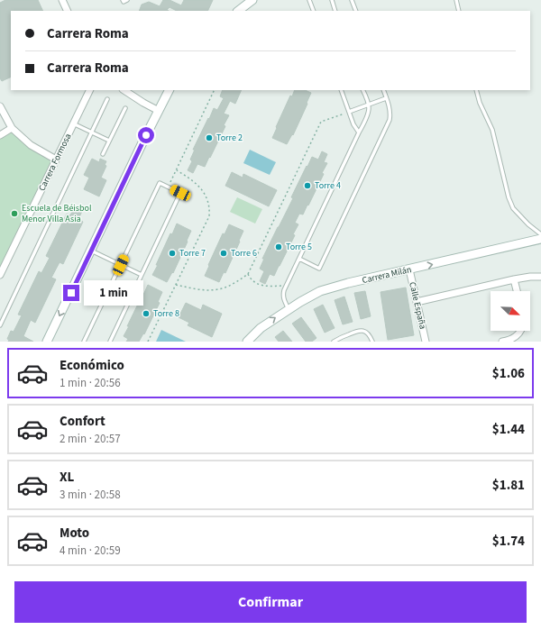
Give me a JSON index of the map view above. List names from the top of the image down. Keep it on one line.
{"streets":{"street":["Carrera Formosa","Carrera Milán","Calle España"]},"crossings":[["Carrera Milán","Calle España"]],"places":["Torre 2","Torre 4","Escuela de Béisbol Menor Villa Asia","Torre 5","Torre 7","Torre 6","Torre 8"],"north":"bottom right","page":{"banner":["Carrera Roma","Carrera Roma"],"bubble":"1 min","list":[{"name":"Económico","note":"1 min · 20:56","value":"$1.06"},{"name":"Confort","note":"2 min · 20:57","value":"$1.44"},{"name":"XL","note":"3 min · 20:58","value":"$1.81"},{"name":"Moto","note":"4 min · 20:59","value":"$1.74"}],"buttons":"Confirmar"}}
